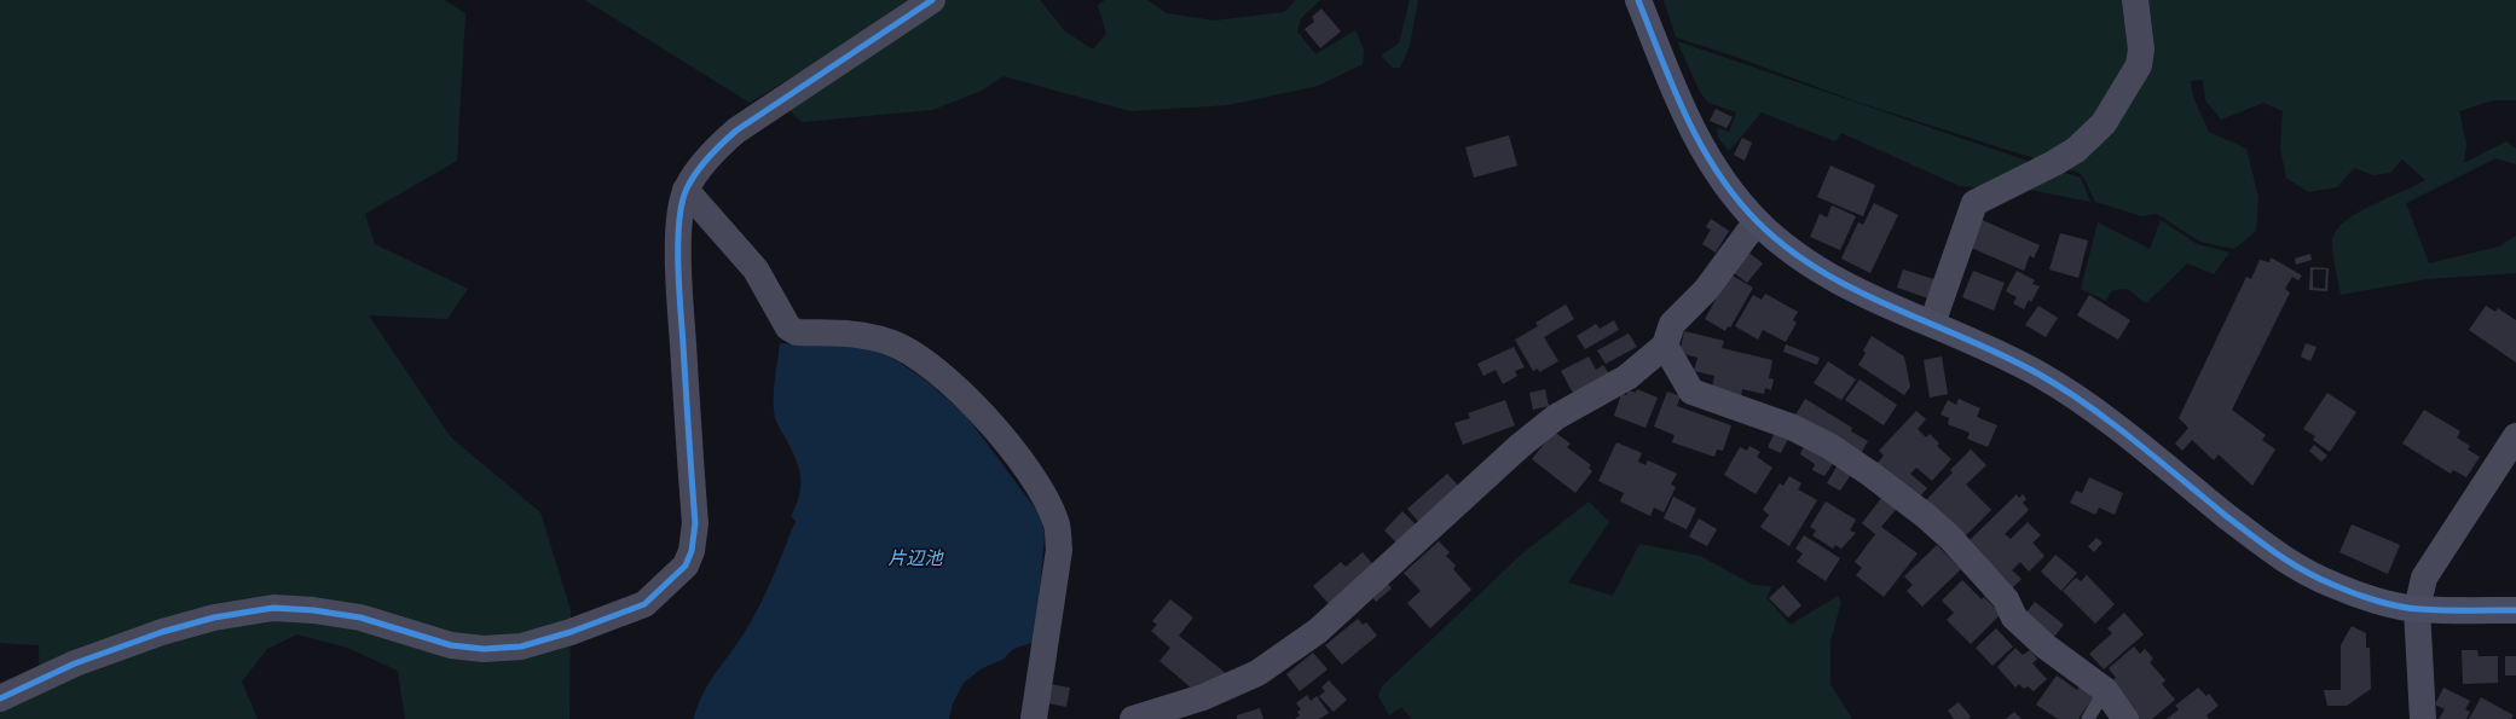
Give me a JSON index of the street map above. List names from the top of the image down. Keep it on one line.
{"water":["片辺池"]}
